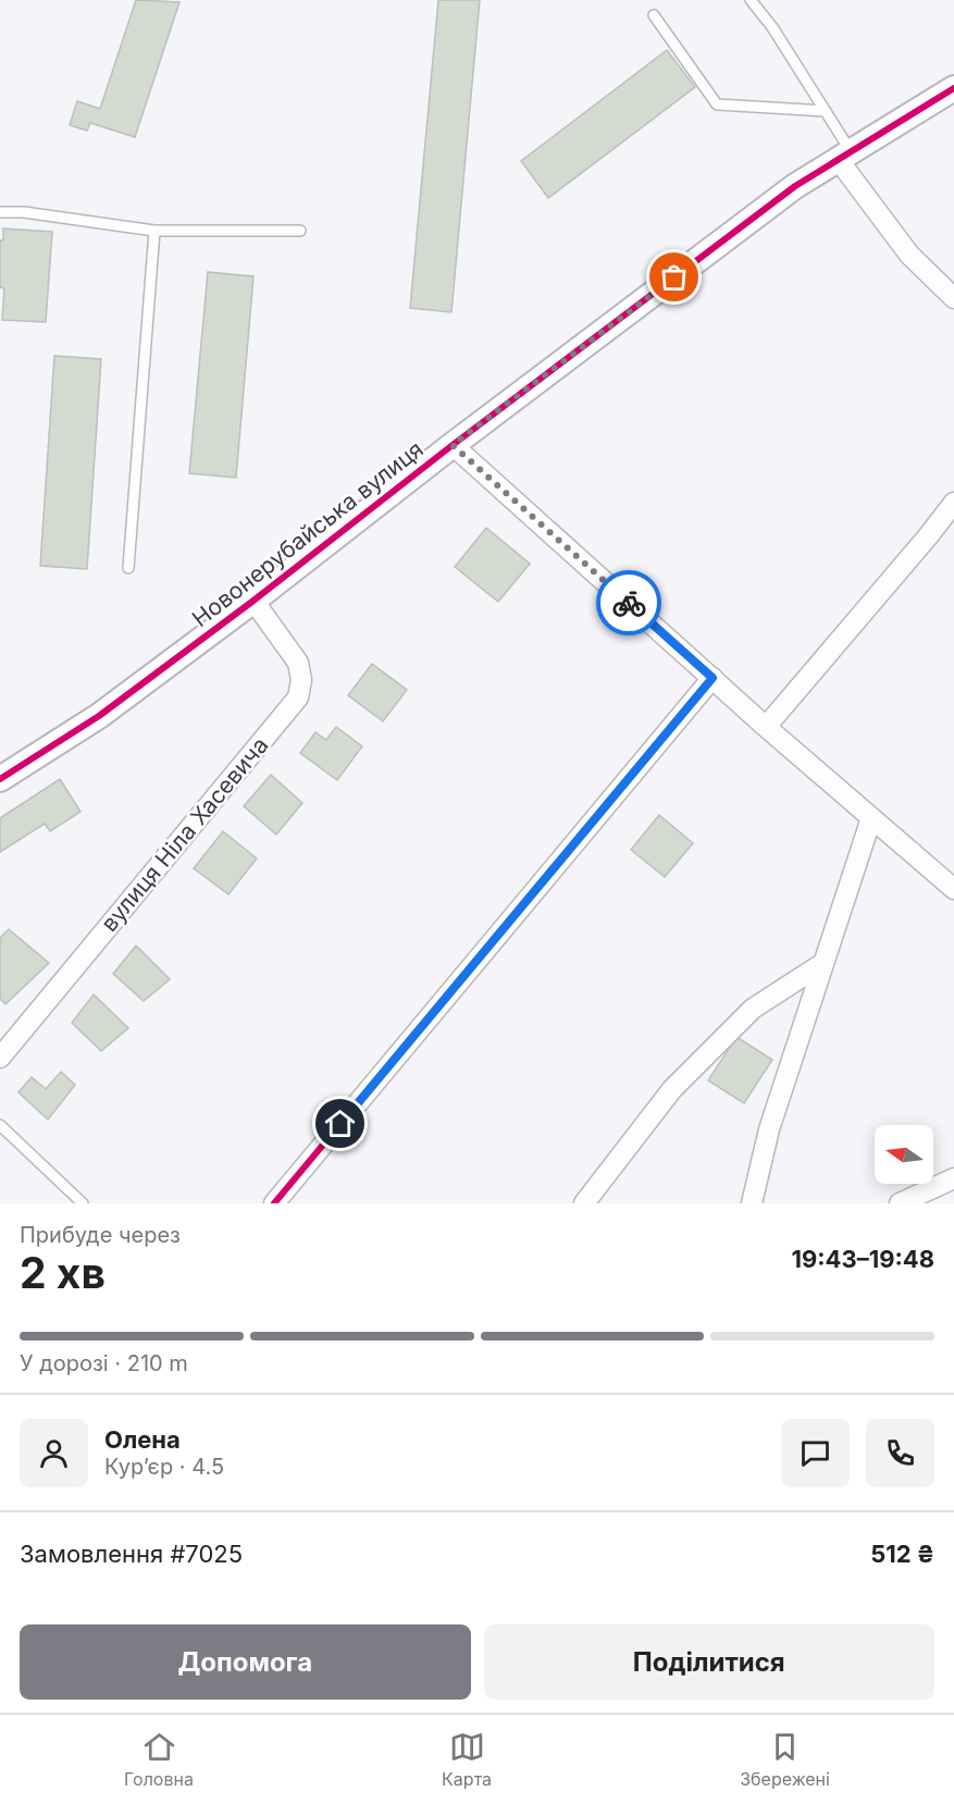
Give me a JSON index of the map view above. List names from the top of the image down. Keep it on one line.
{"streets":{"street":["Новонерубайська вулиця","вулиця Ніла Хасевича"]},"crossings":[["Новонерубайська вулиця","вулиця Ніла Хасевича"]],"north":"left","page":{"heading":["2 хв","Прибуде через","19:43–19:48"],"panel":["Олена","Кур’єр · 4.5","Замовлення #7025","512 ₴"],"bar":"У дорозі · 210 m","buttons":["Допомога","Поділитися"],"tabs":["Головна","Карта","Збережені"]}}
